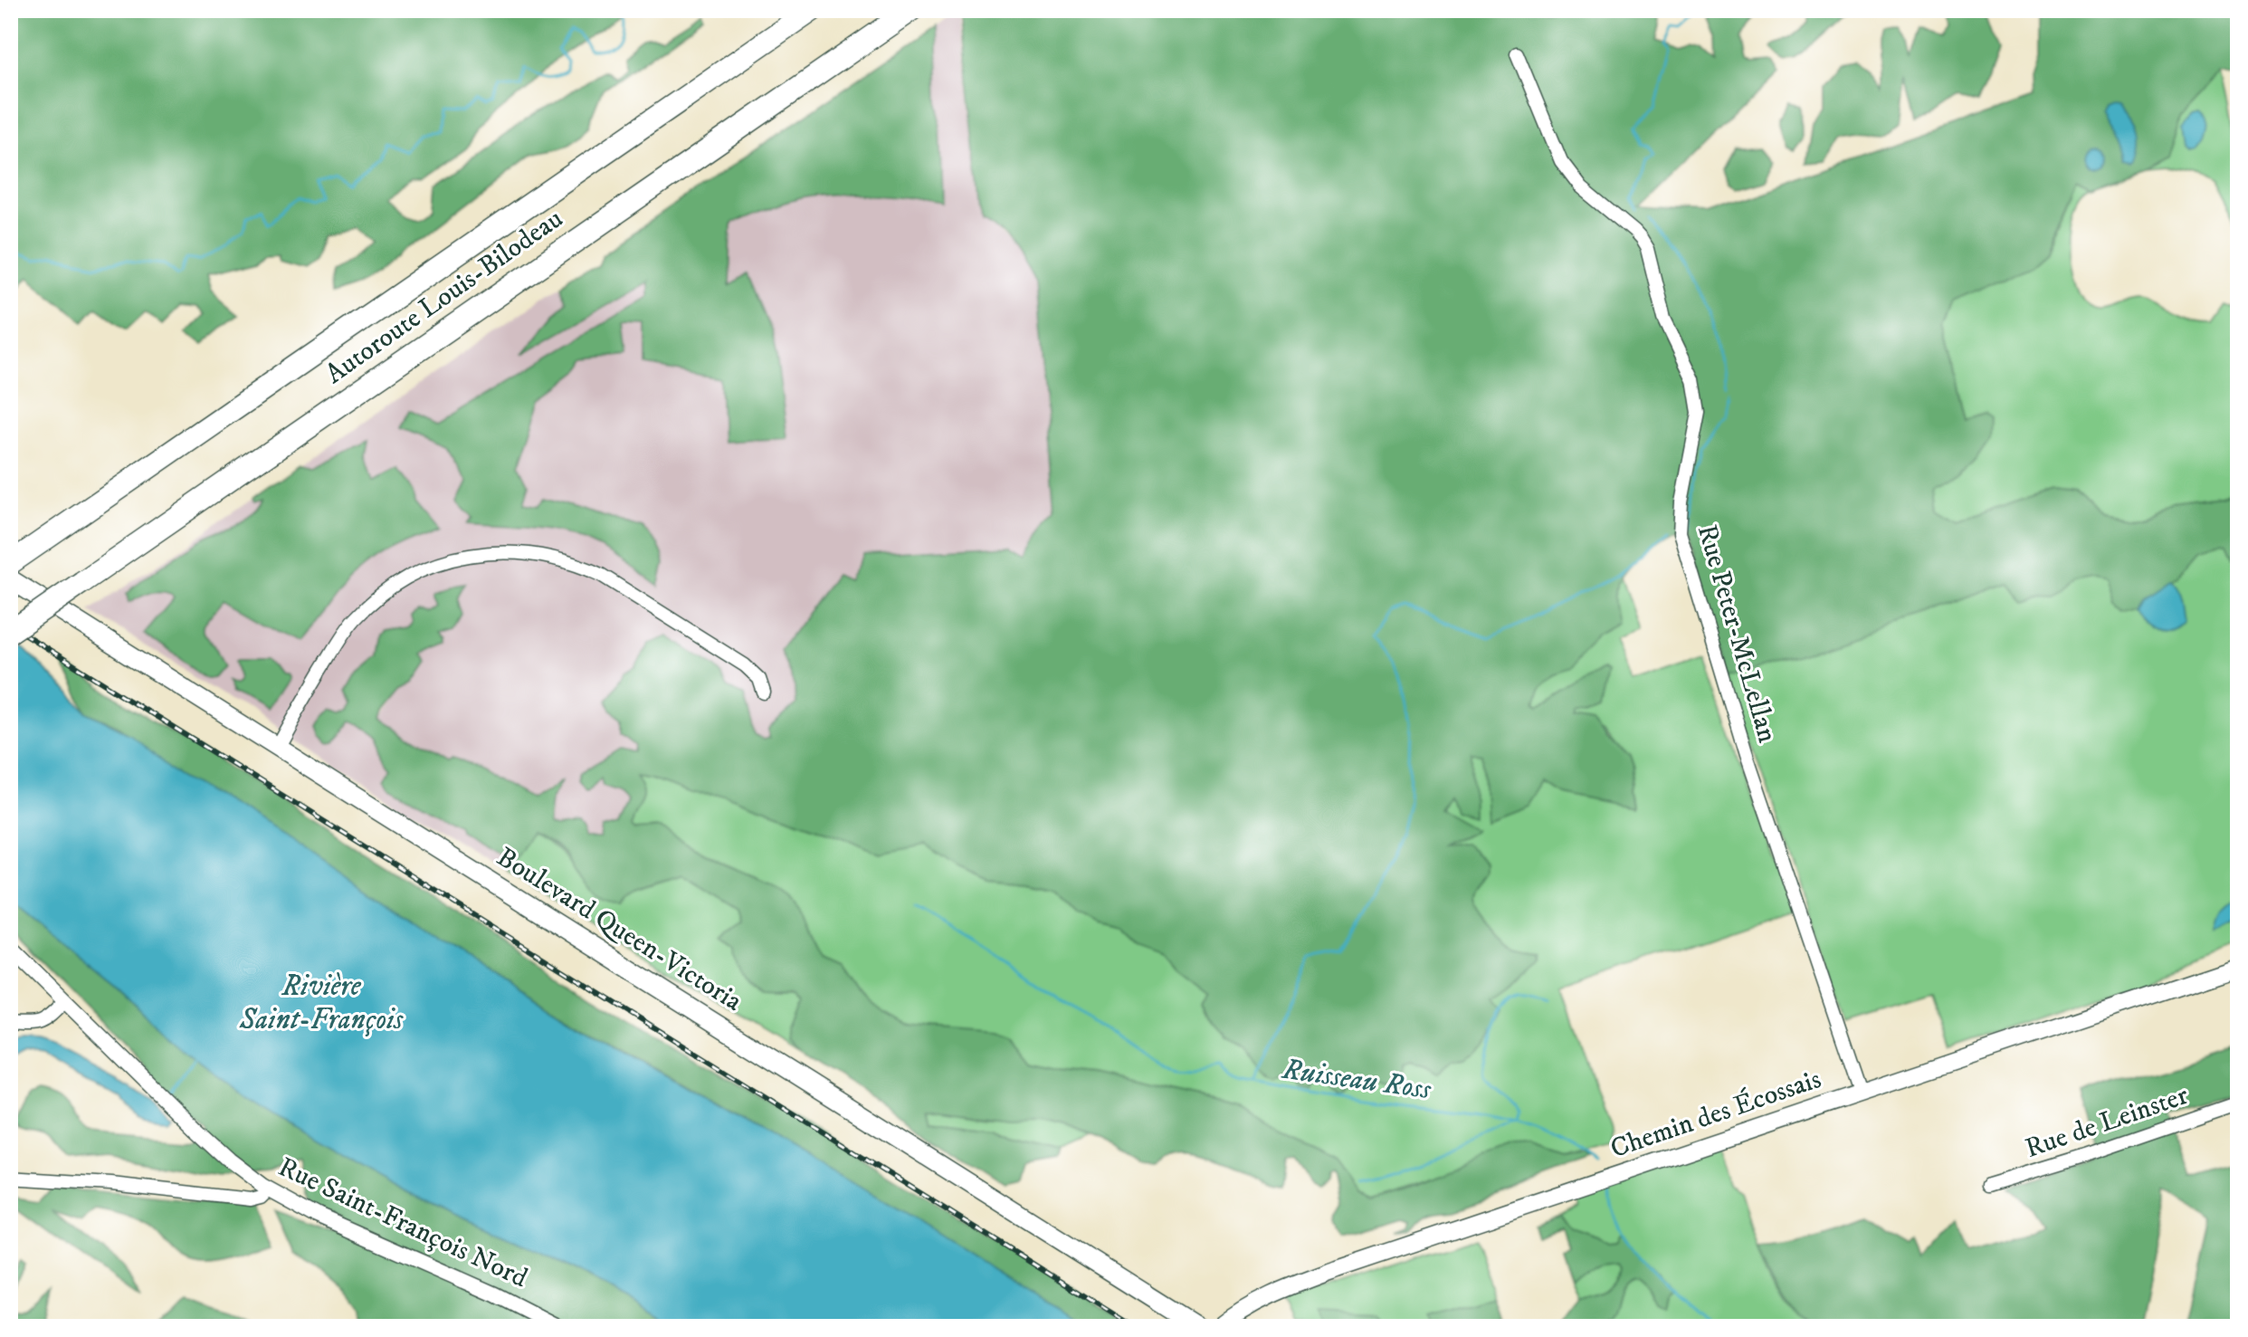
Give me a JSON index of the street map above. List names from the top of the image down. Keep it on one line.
{"streets":{"highway":["Autoroute Louis-Bilodeau"],"main road":["Boulevard Queen-Victoria","Chemin des Écossais"],"street":["Rue Peter-McLellan","Rue de Leinster","Rue Saint-François Nord"]},"crossings":[["Rue Peter-McLellan","Chemin des Écossais"]],"water":["Rivière Saint-François","Ruisseau Ross"]}
